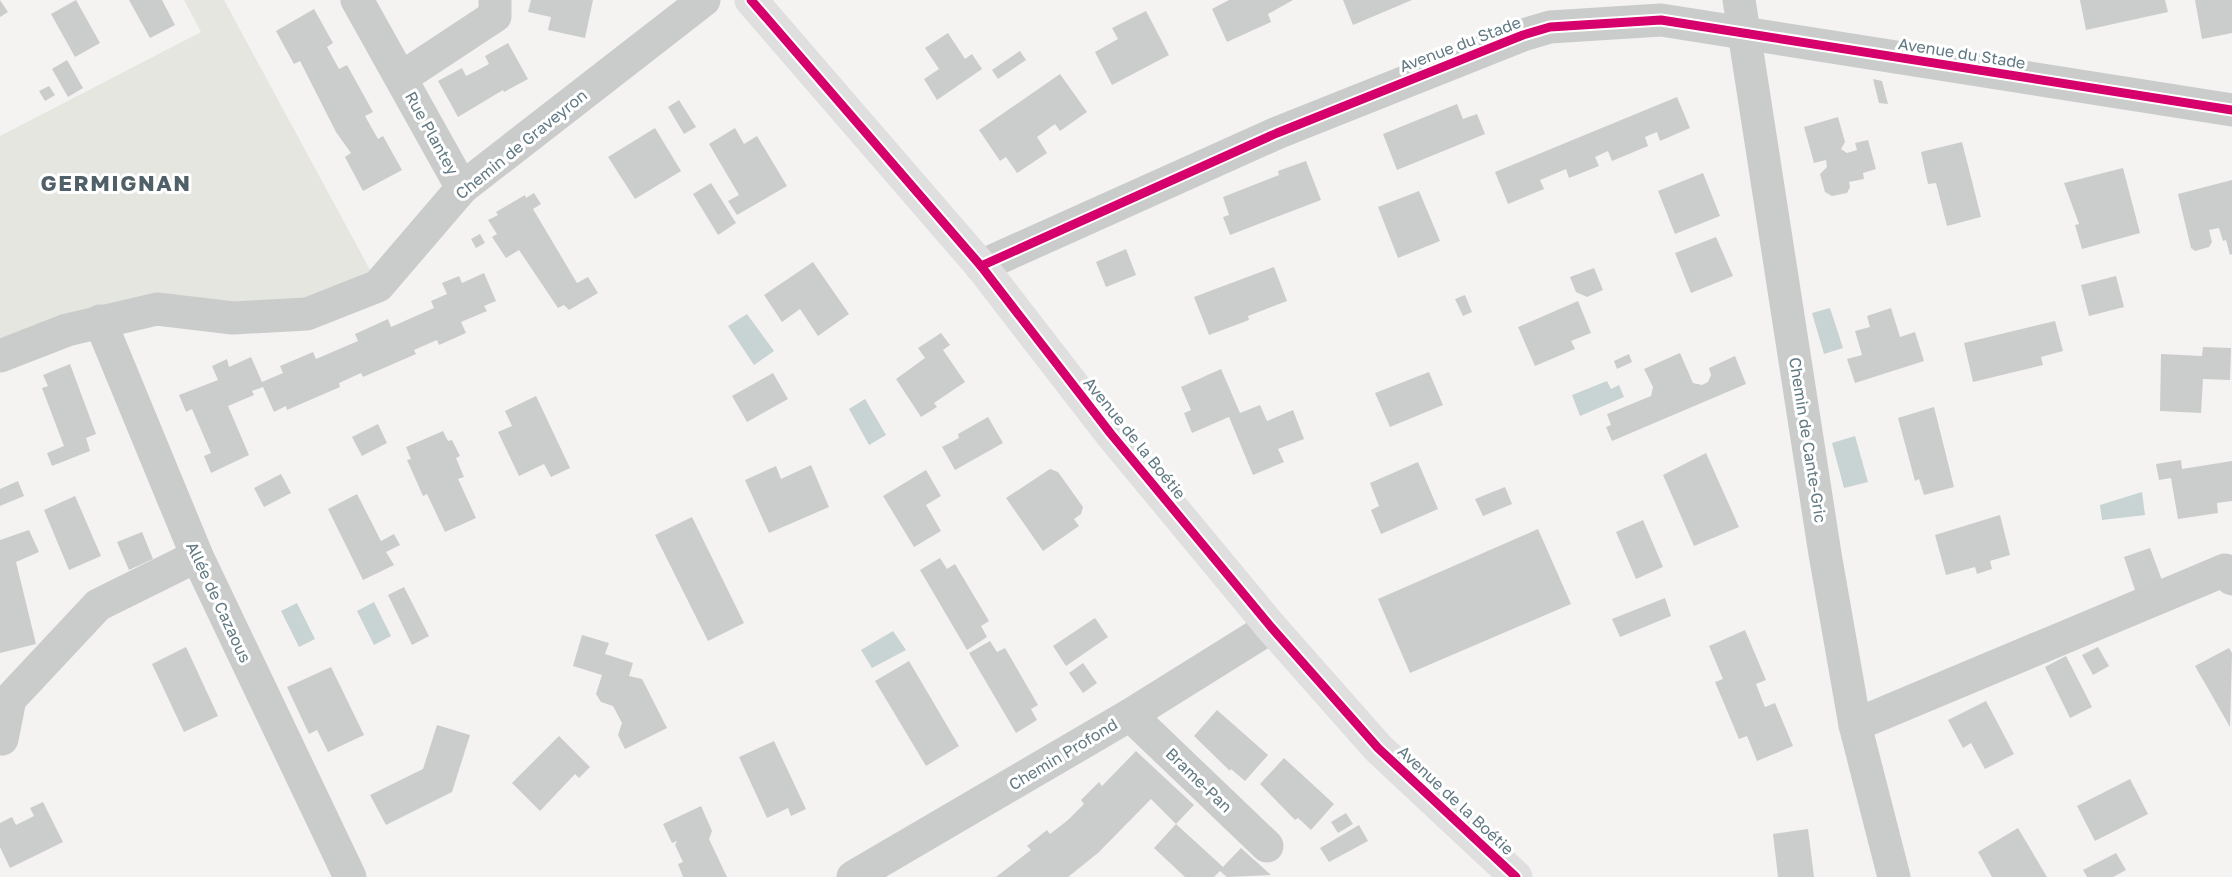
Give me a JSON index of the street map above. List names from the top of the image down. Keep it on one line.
{"streets":{"main road":["Avenue de la Boétie"],"street":["Avenue du Stade","Rue Plantey","Chemin de Graveyron","Chemin de Cante-Gric","Allée de Cazaous","Chemin Profond","Brame-Pan"]},"crossings":[["Avenue du Stade","Avenue de la Boétie"],["Avenue du Stade","Chemin de Cante-Gric"],["Rue Plantey","Chemin de Graveyron"],["Chemin de Graveyron","Allée de Cazaous"],["Avenue de la Boétie","Chemin Profond"],["Chemin Profond","Brame-Pan"]],"districts":["GERMIGNAN"]}
